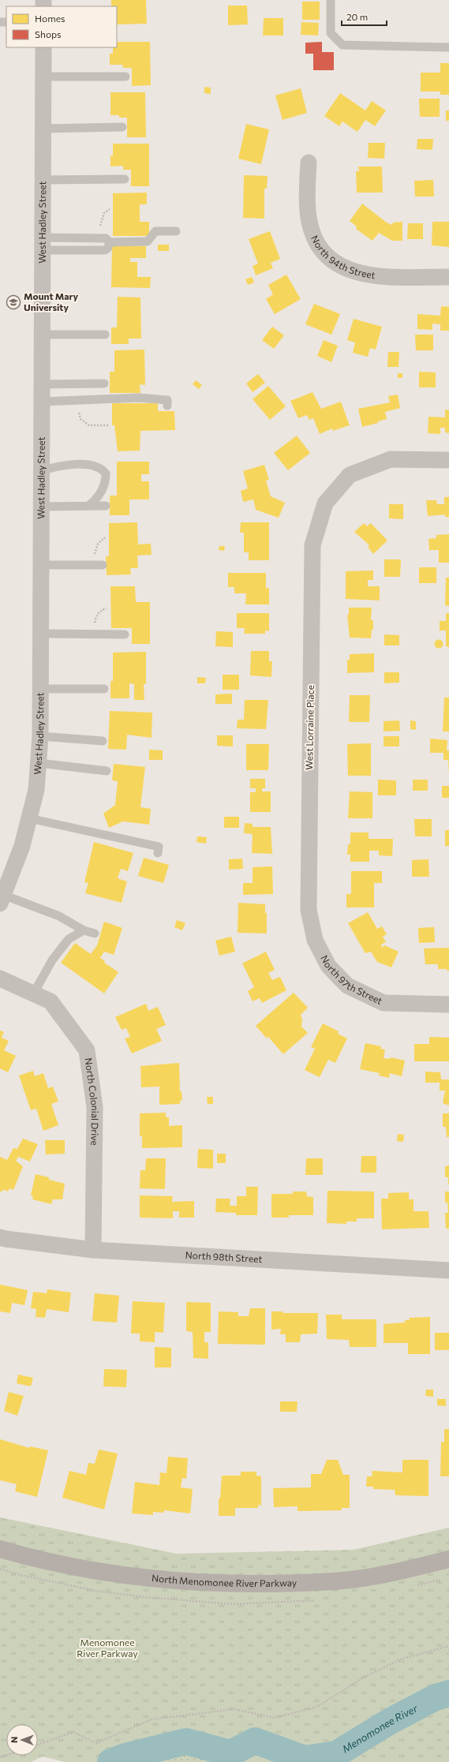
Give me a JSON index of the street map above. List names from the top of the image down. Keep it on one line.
{"streets":{"street":["West Hadley Street","North 94th Street","West Lorraine Place","North 97th Street","North Colonial Drive","North 98th Street","North Menomonee River Parkway"]},"crossings":[["West Lorraine Place","North 97th Street"],["North Colonial Drive","North 98th Street"]],"water":["Menomonee River"],"parks":["Menomonee River Parkway"],"places":{"school or university":["Mount Mary University"]},"legend":["Homes","Shops"],"scale_bar":"20 m","north":"left"}
